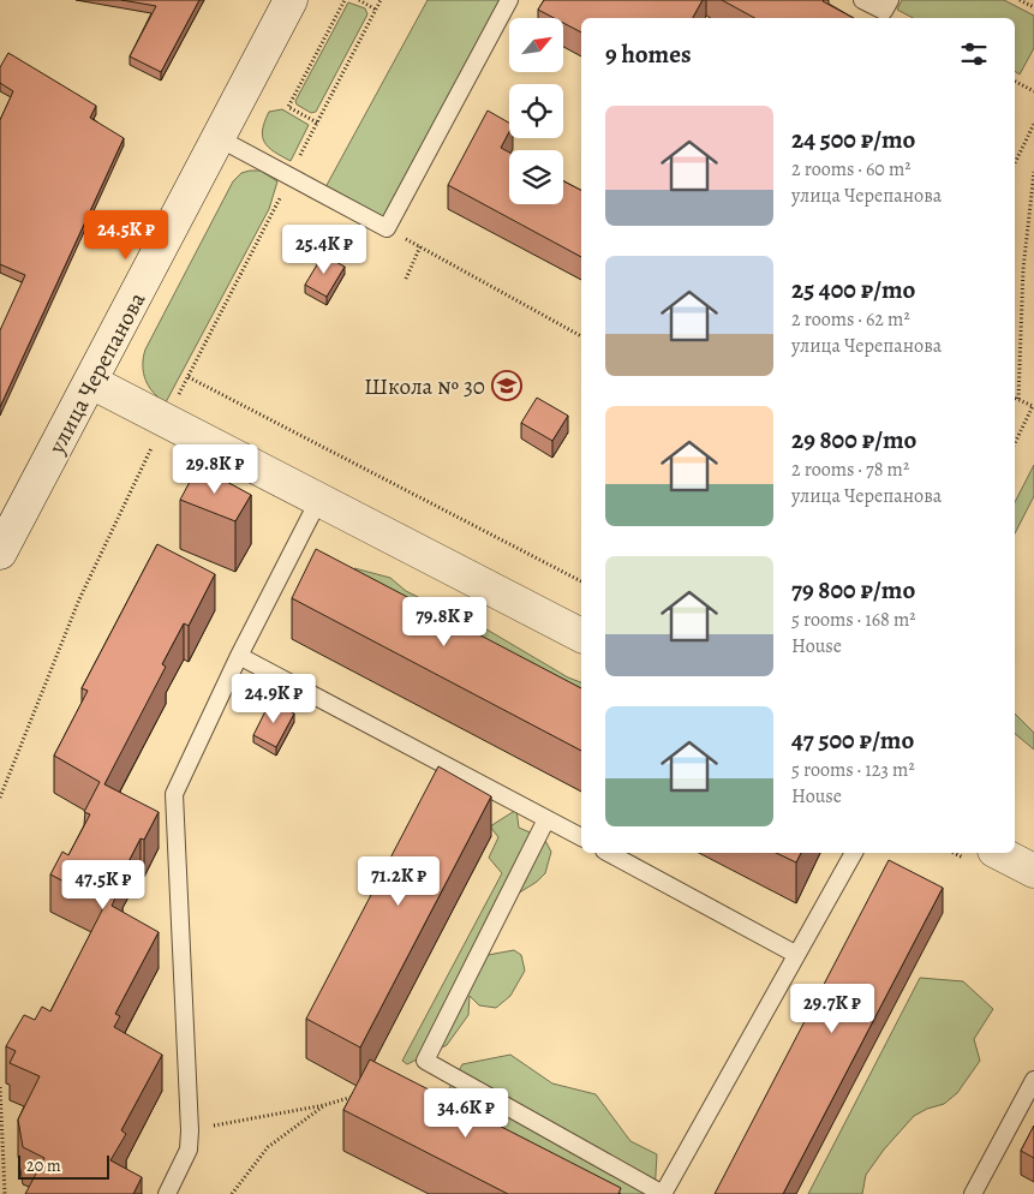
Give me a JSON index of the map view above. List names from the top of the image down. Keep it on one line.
{"streets":{"main road":["улица Черепанова"]},"places":{"school or university":["Школа № 30"]},"scale_bar":"20 m","north":"top right","page":{"heading":"9 homes","list":[{"name":"24 500 ₽/mo","note":"2 rooms · 60 m² · улица Черепанова"},{"name":"25 400 ₽/mo","note":"2 rooms · 62 m² · улица Черепанова"},{"name":"29 800 ₽/mo","note":"2 rooms · 78 m² · улица Черепанова"},{"name":"79 800 ₽/mo","note":"5 rooms · 168 m² · House"},{"name":"47 500 ₽/mo","note":"5 rooms · 123 m² · House"}],"price":["24.5K ₽","25.4K ₽","29.8K ₽","79.8K ₽","24.9K ₽","71.2K ₽","47.5K ₽","29.7K ₽","34.6K ₽"],"scale":"20 m"}}
